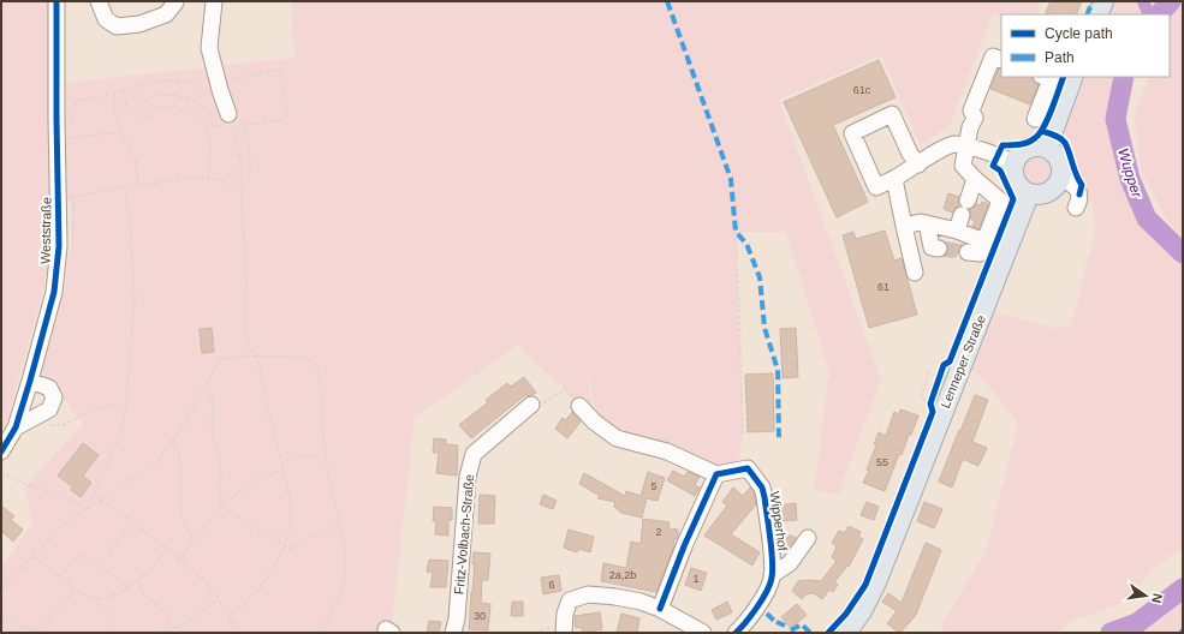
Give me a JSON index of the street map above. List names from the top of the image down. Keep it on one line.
{"streets":{"main road":["Lenneper Straße"],"street":["Weststraße","Wipperhof","Fritz-Volbach-Straße"]},"water":["Wupper"],"house_numbers":["61c","61","55","5","2","2a,2b","1","6","30"],"legend":["Cycle path","Path"],"north":"right"}
